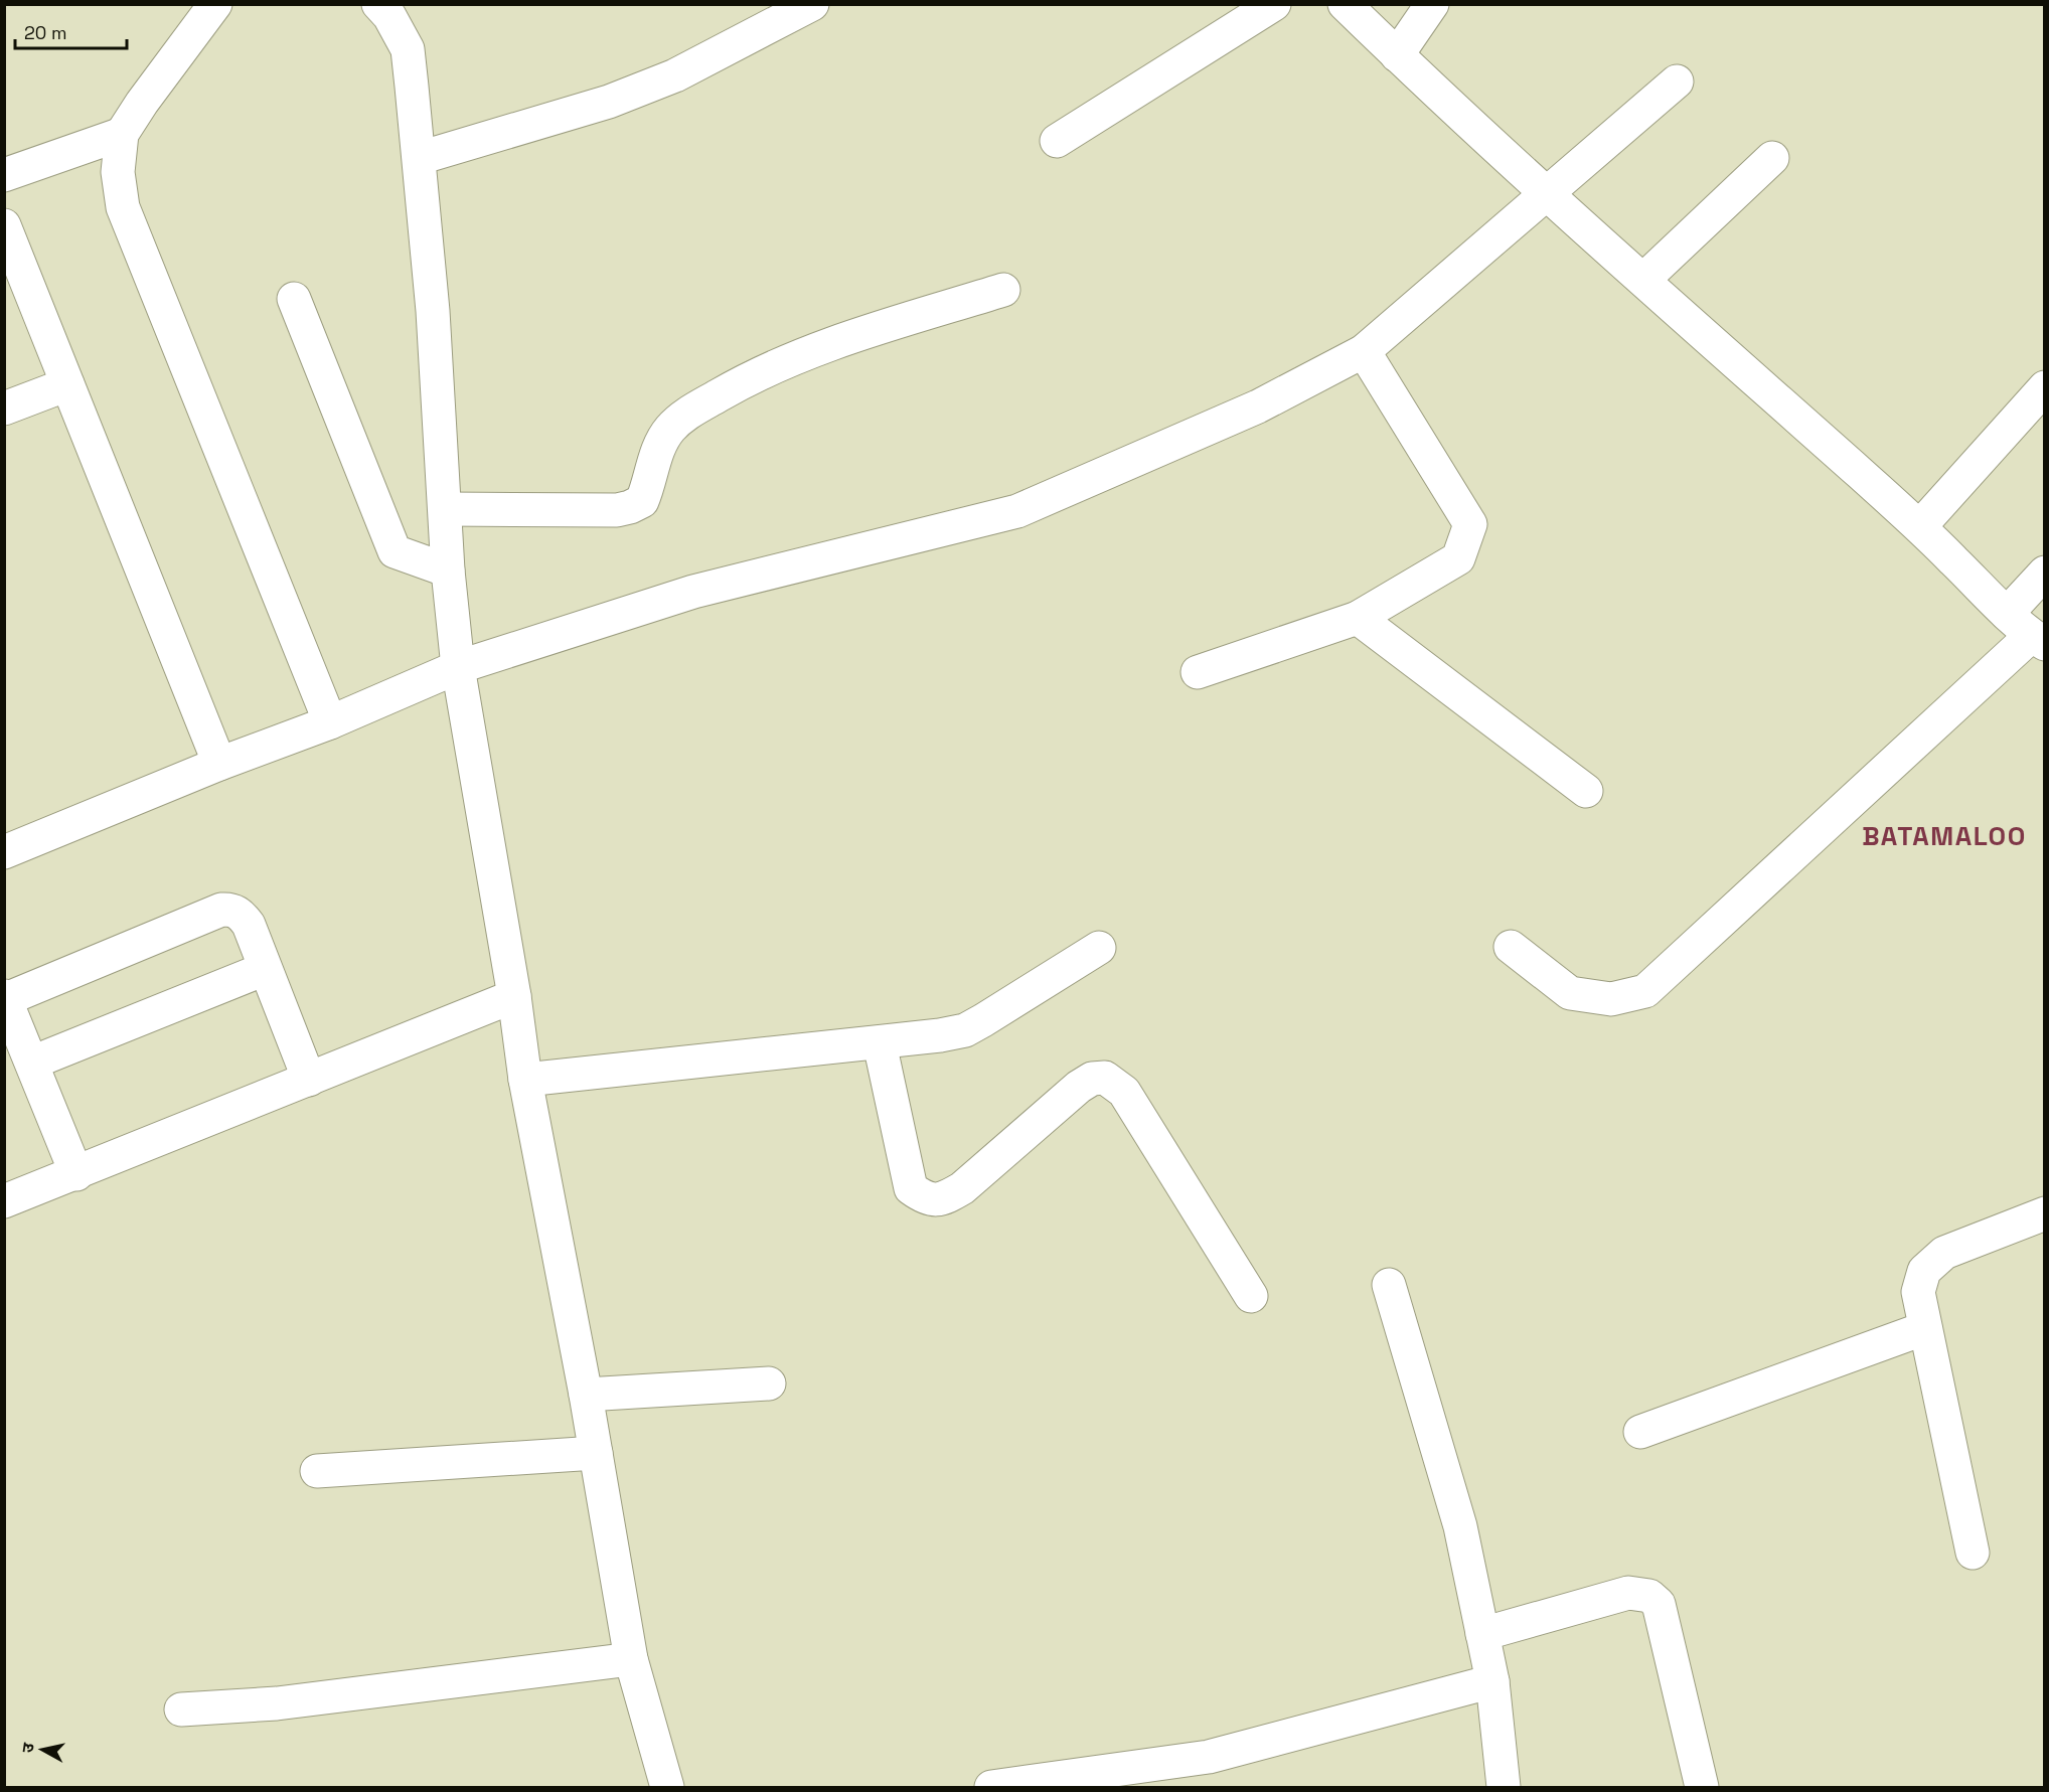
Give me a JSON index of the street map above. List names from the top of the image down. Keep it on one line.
{"districts":["BATAMALOO"],"scale_bar":"20 m","north":"left"}
